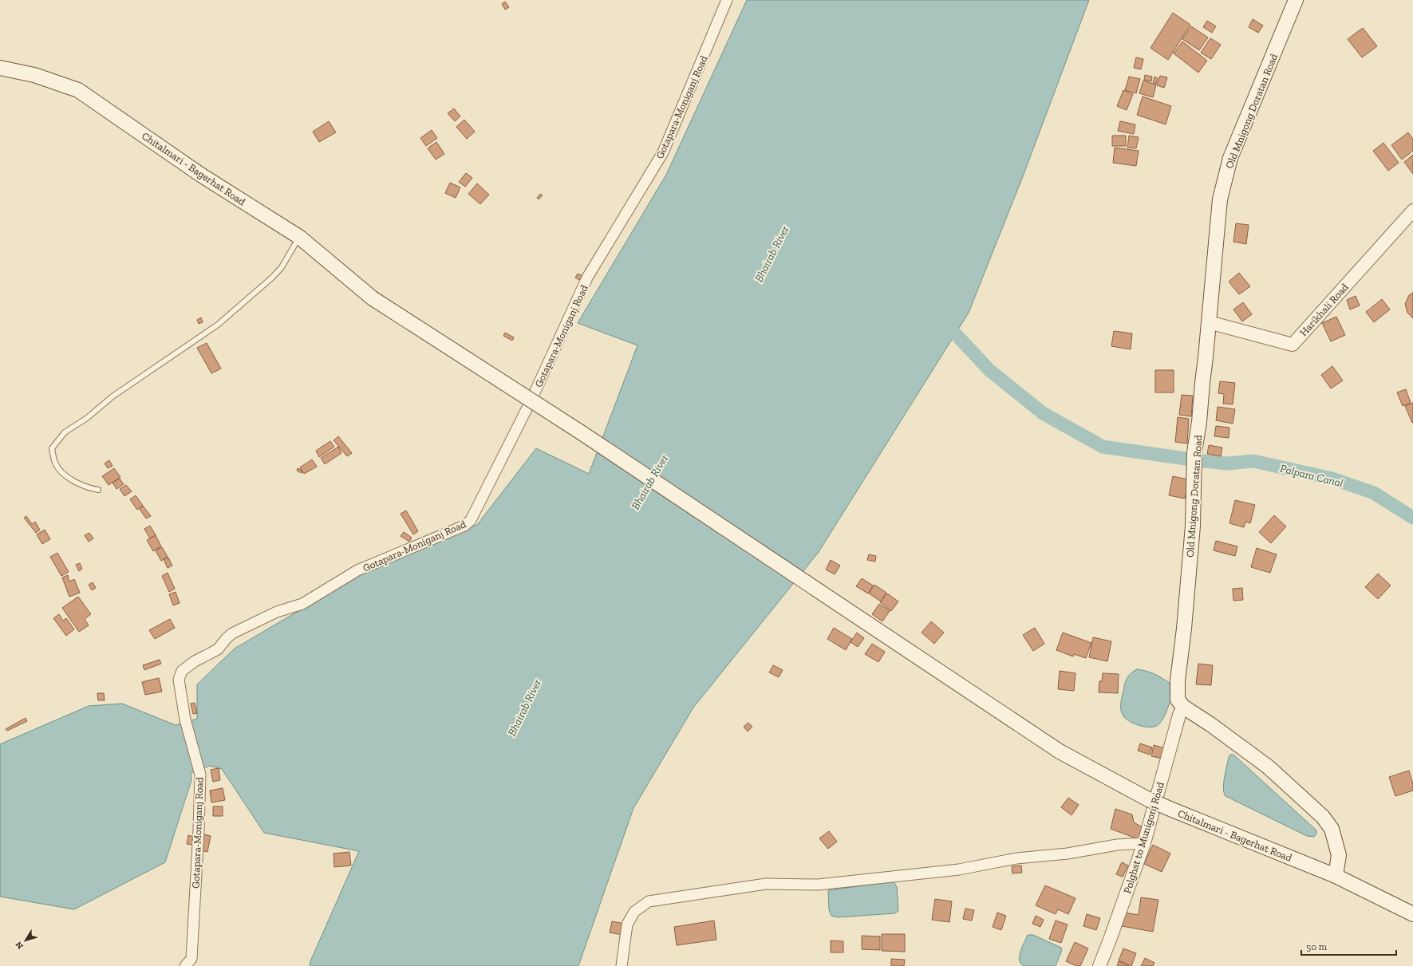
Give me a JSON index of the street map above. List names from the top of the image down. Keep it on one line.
{"streets":{"main road":["Old Mnigong Doratan Road","Chitalmari - Bagerhat Road"],"street":["Gotapara-Moniganj Road","Harikhali Road","Polghat to Munigonj Road"]},"crossings":[["Old Mnigong Doratan Road","Harikhali Road"],["Old Mnigong Doratan Road","Polghat to Munigonj Road"]],"water":["Bhairab River","Palpara Canal"],"scale_bar":"50 m","north":"bottom left"}
